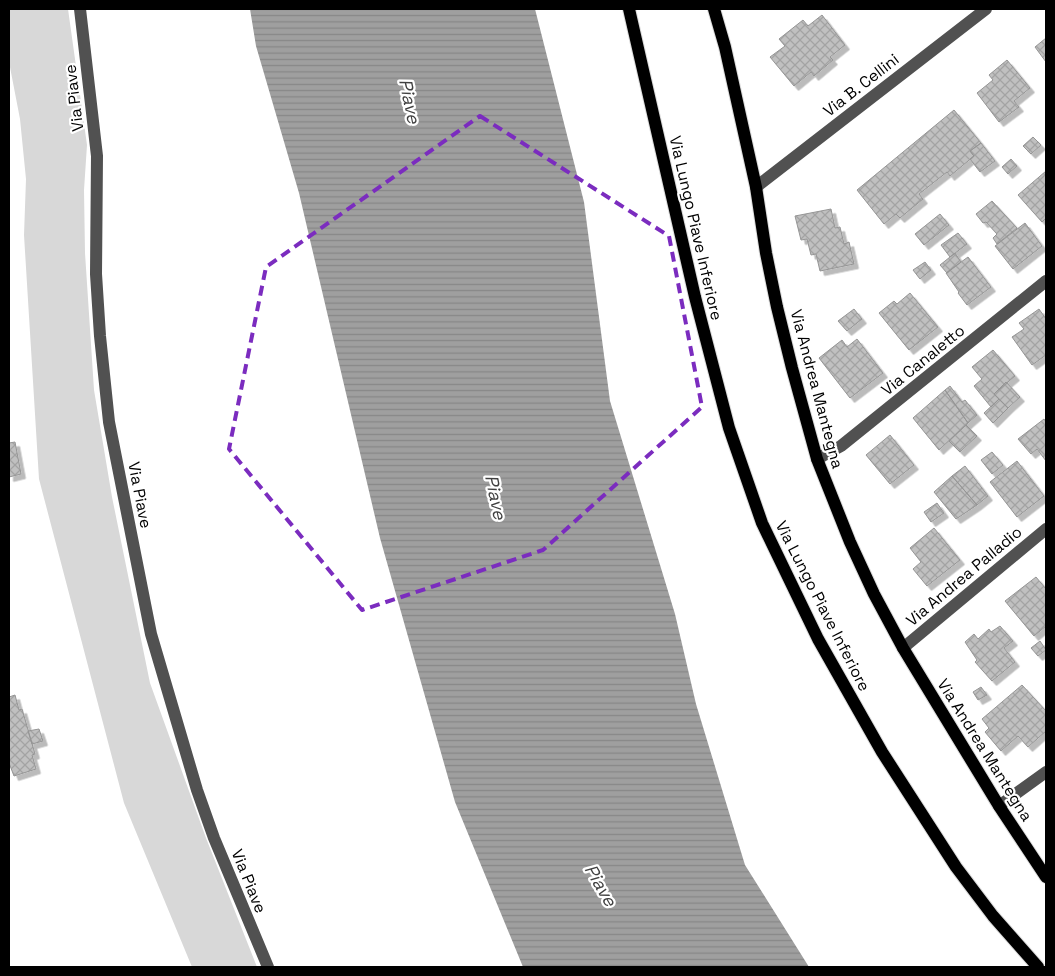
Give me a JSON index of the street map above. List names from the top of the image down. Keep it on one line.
{"streets":{"main road":["Via Lungo Piave Inferiore","Via Andrea Mantegna"],"street":["Via B. Cellini","Via Piave","Via Canaletto","Via Andrea Palladio"]},"crossings":[["Via B. Cellini","Via Andrea Mantegna"],["Via Canaletto","Via Andrea Mantegna"],["Via Andrea Mantegna","Via Andrea Palladio"]],"water":["Piave"]}
